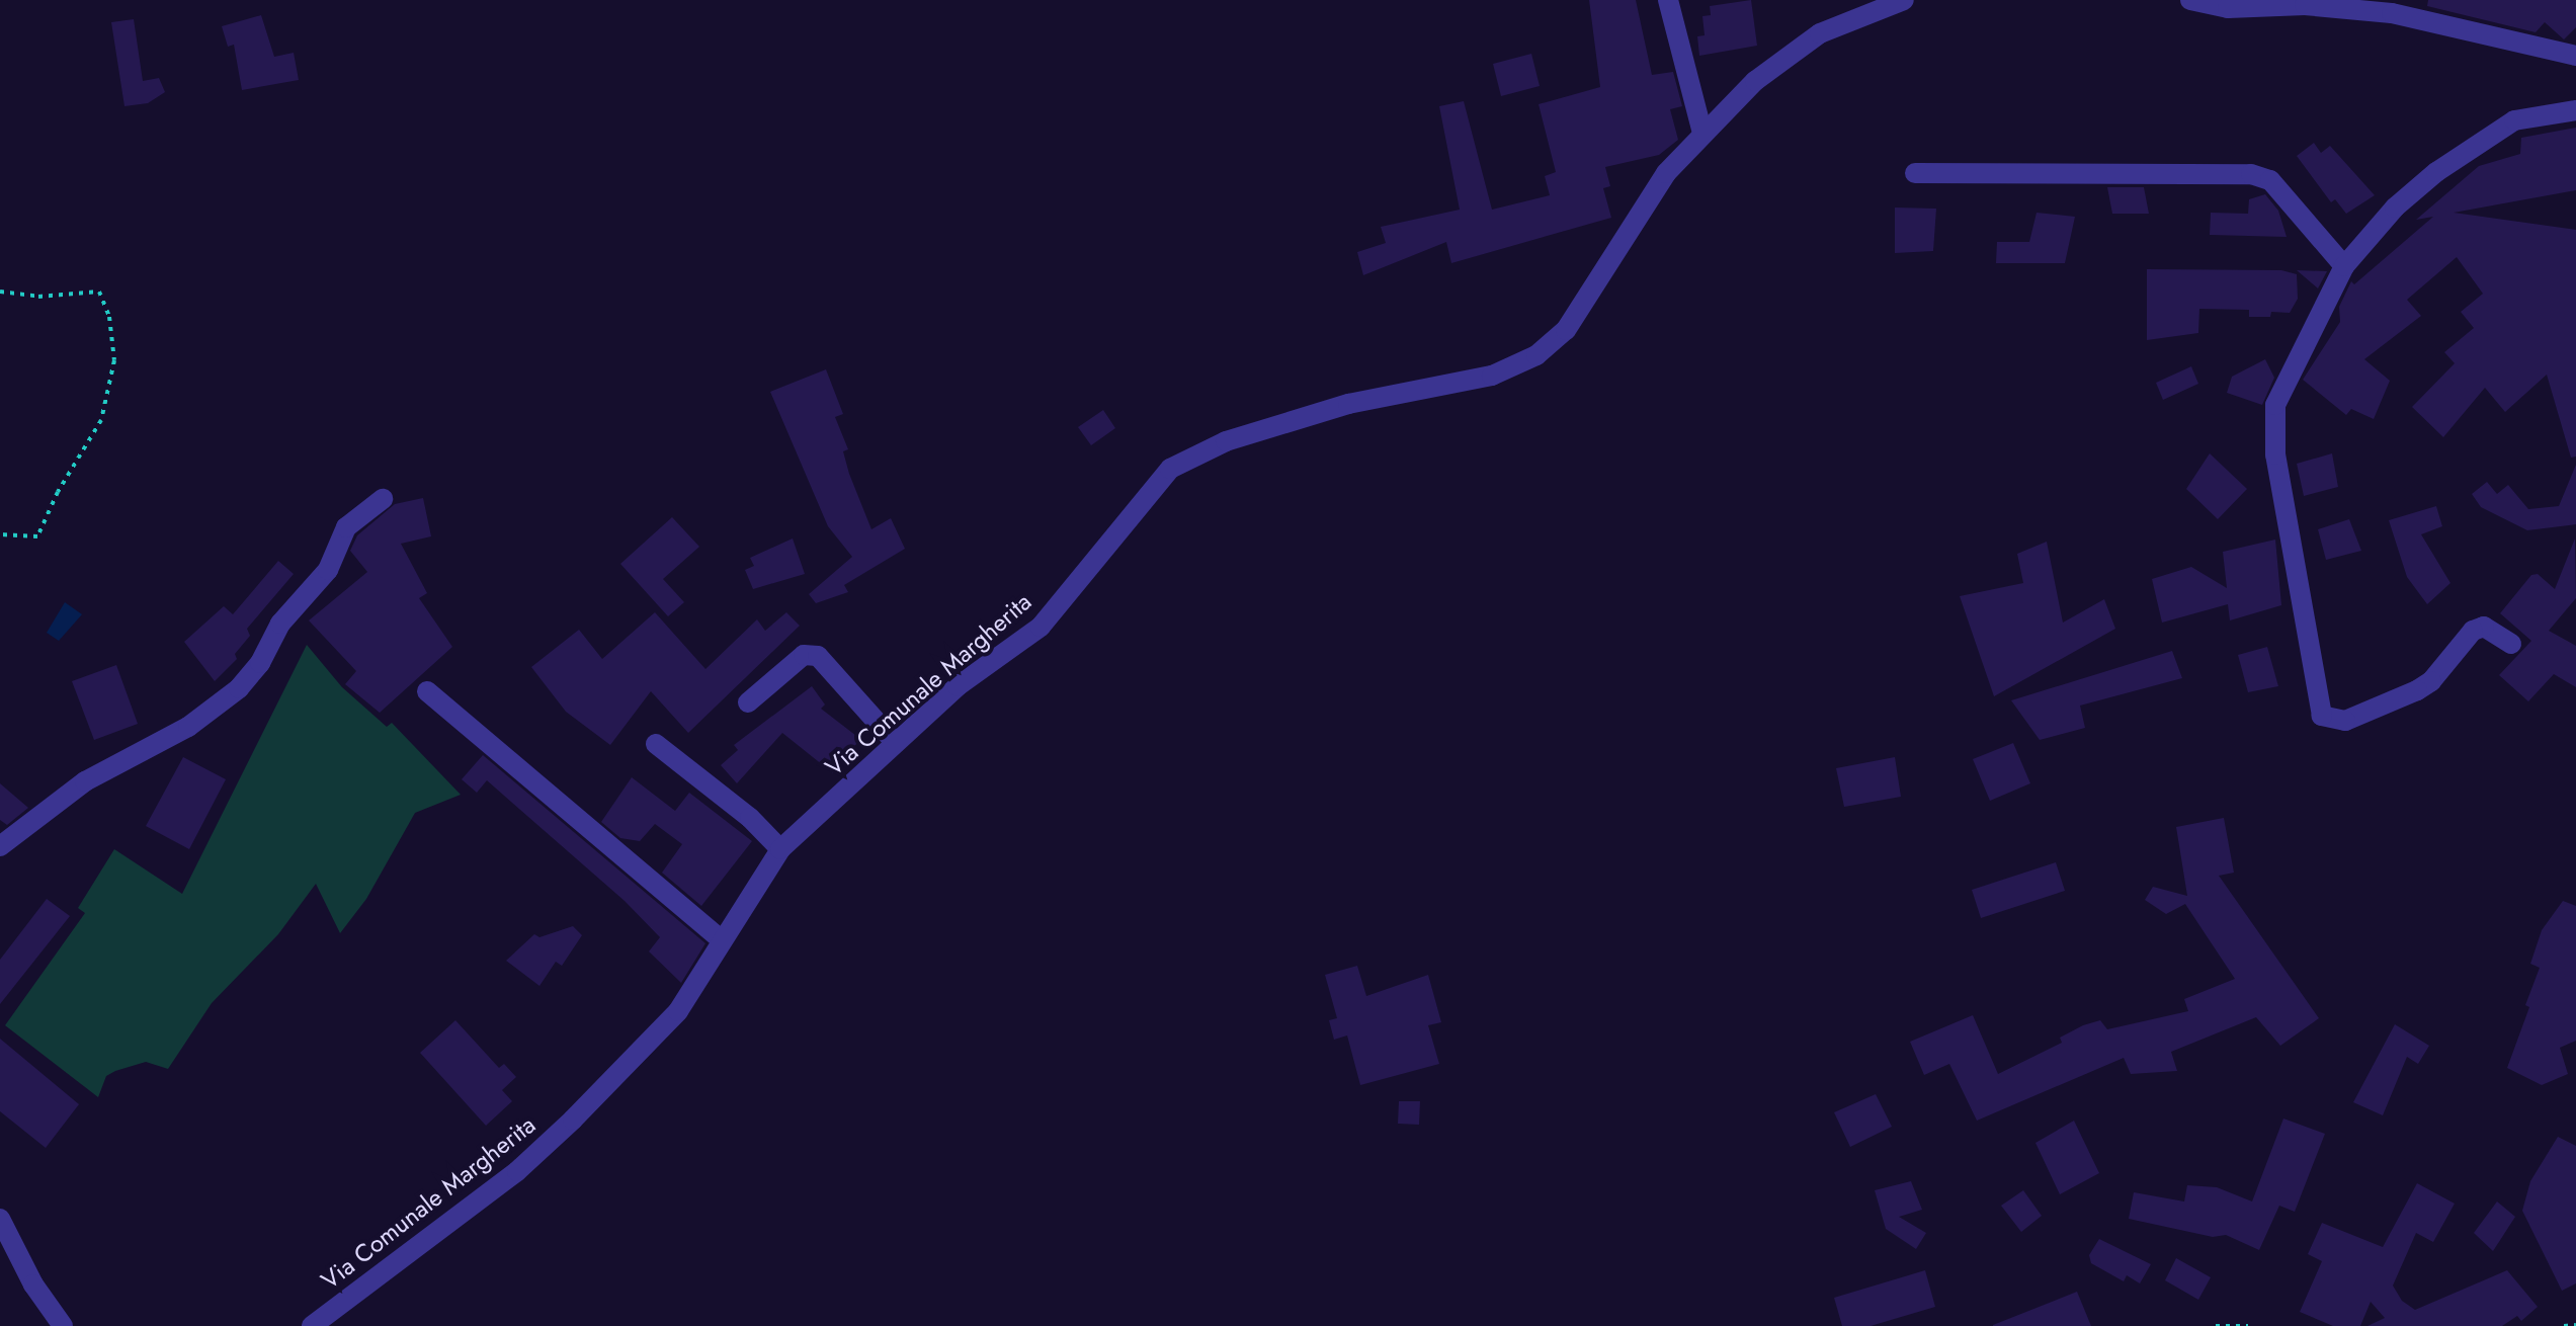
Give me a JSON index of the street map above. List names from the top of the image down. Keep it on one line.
{"streets":{"street":["Via Comunale Margherita"]}}
